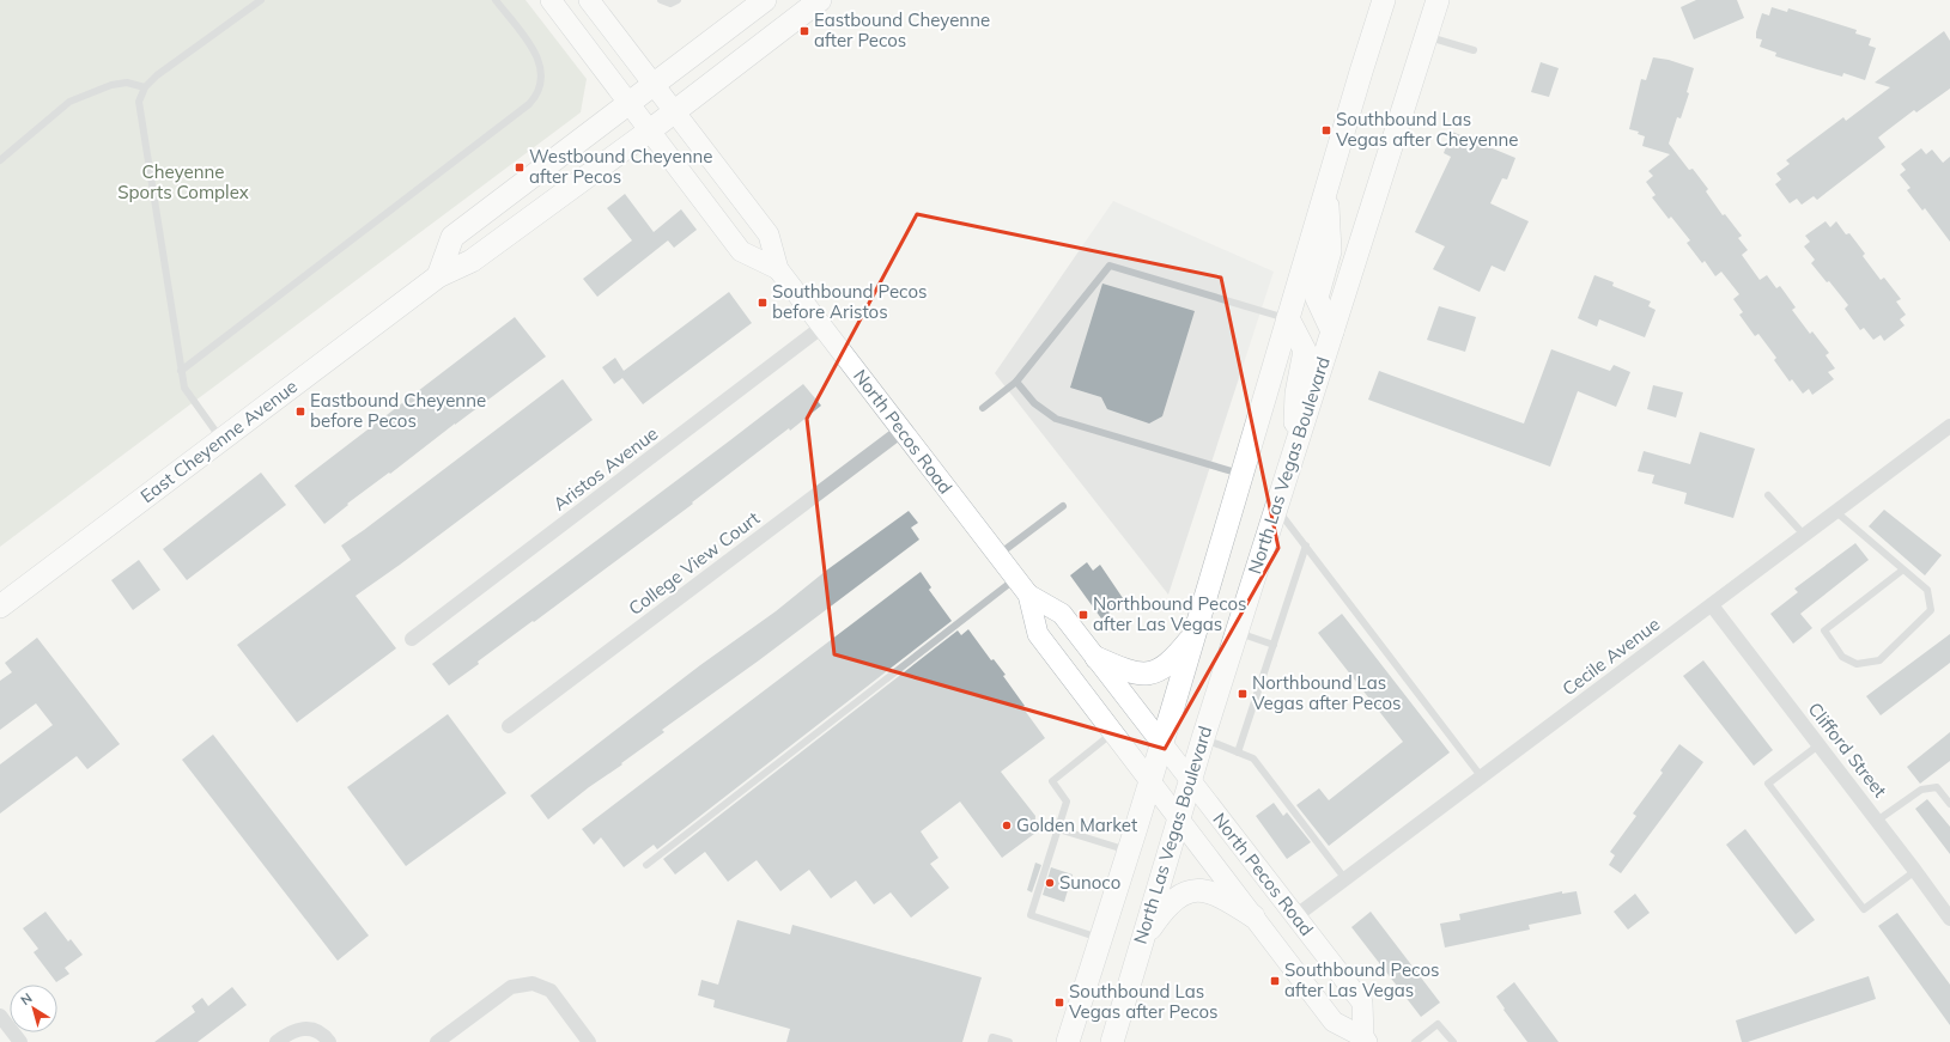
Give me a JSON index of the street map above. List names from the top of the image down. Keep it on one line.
{"streets":{"main road":["North Pecos Road","East Cheyenne Avenue","North Las Vegas Boulevard"],"street":["Aristos Avenue","College View Court","Cecile Avenue","Clifford Street"]},"crossings":[["North Pecos Road","East Cheyenne Avenue"],["North Pecos Road","North Las Vegas Boulevard"],["North Pecos Road","Aristos Avenue"],["North Pecos Road","College View Court"],["North Pecos Road","Cecile Avenue"],["Cecile Avenue","Clifford Street"]],"parks":["Cheyenne Sports Complex"],"places":{"transit":["Eastbound Cheyenne after Pecos","Southbound Las Vegas after Cheyenne","Westbound Cheyenne after Pecos","Southbound Pecos before Aristos","Eastbound Cheyenne before Pecos","Northbound Pecos after Las Vegas","Northbound Las Vegas after Pecos","Southbound Pecos after Las Vegas","Southbound Las Vegas after Pecos"],"other":["Golden Market","Sunoco"]},"north":"top left"}
